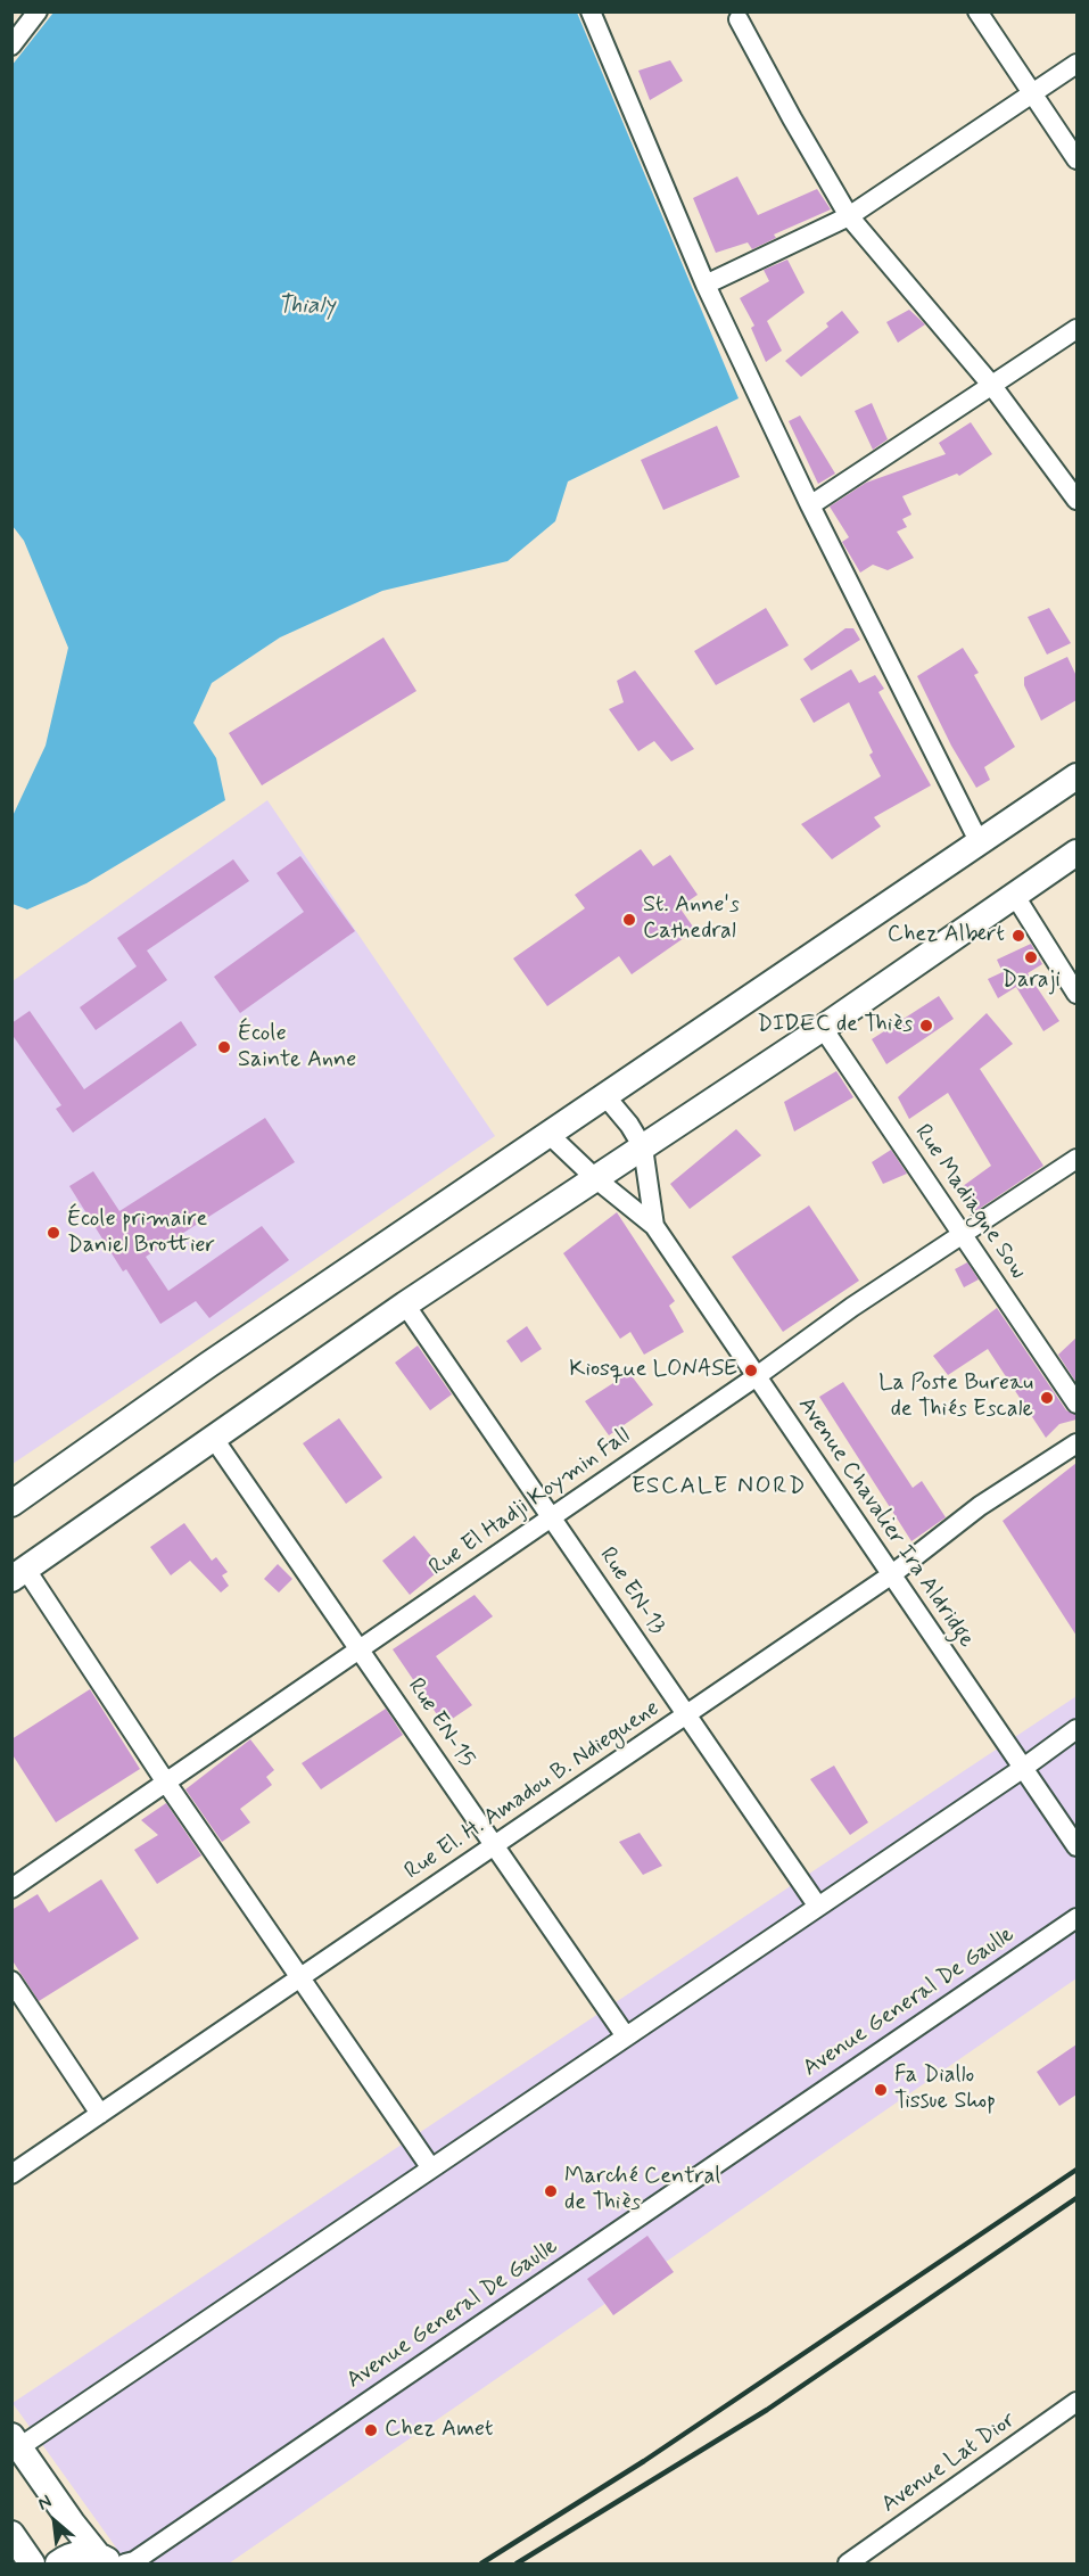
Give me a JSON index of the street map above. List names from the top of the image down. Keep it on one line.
{"streets":{"street":["Rue Madiagne Sow","Rue El Hadji Koymin Fall","Avenue Chavalier Ira Aldridge","Rue EN-13","Rue EN-15","Rue El. H. Amadou B. Ndieguene","Avenue General De Gaulle","Avenue Lat Dior"]},"crossings":[["Rue Madiagne Sow","Rue El Hadji Koymin Fall"],["Rue El Hadji Koymin Fall","Avenue Chavalier Ira Aldridge"],["Rue El Hadji Koymin Fall","Rue EN-13"],["Rue El Hadji Koymin Fall","Rue EN-15"],["Avenue Chavalier Ira Aldridge","Rue El. H. Amadou B. Ndieguene"],["Rue EN-13","Rue El. H. Amadou B. Ndieguene"],["Rue EN-15","Rue El. H. Amadou B. Ndieguene"]],"districts":["ESCALE NORD"],"water":["Thialy"],"places":["St. Anne's Cathedral","Chez Albert","Daraji","DIDEC de Thiès","École Sainte Anne","École primaire Daniel Brottier","Kiosque LONASE","La Poste Bureau de Thiés Escale","Fa Diallo Tissue Shop","Marché Central de Thiès","Chez Amet"],"north":"top left"}
